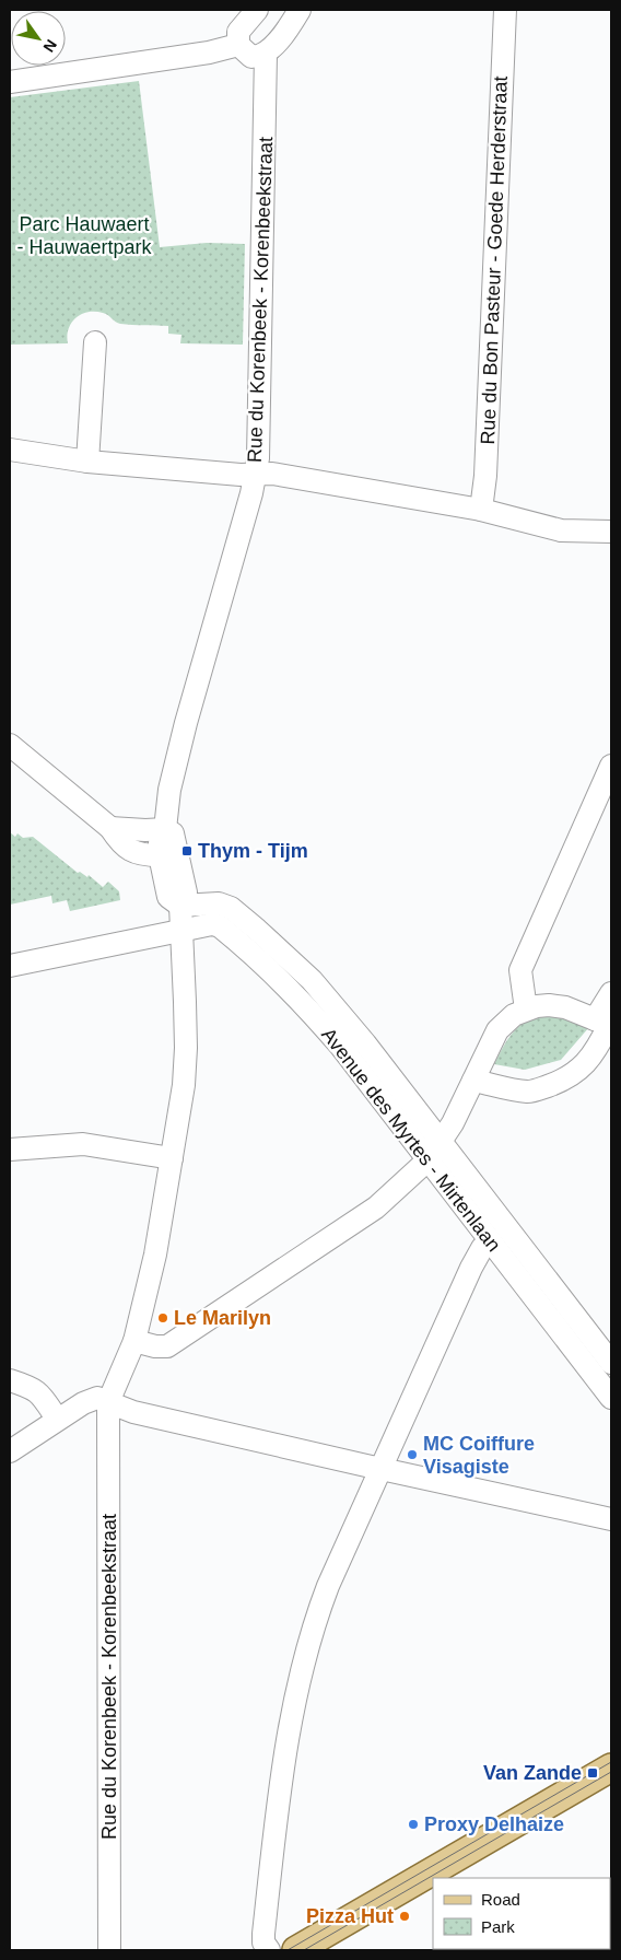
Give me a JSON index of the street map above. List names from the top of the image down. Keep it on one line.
{"streets":{"street":["Rue du Bon Pasteur - Goede Herderstraat","Rue du Korenbeek - Korenbeekstraat","Avenue des Myrtes - Mirtenlaan"]},"crossings":[["Rue du Korenbeek - Korenbeekstraat","Avenue des Myrtes - Mirtenlaan"]],"parks":["Parc Hauwaert - Hauwaertpark"],"places":{"transit":["Thym - Tijm","Van Zande"],"other":["Le Marilyn","MC Coiffure Visagiste","Proxy Delhaize","Pizza Hut"]},"legend":["Road","Park"],"north":"bottom right"}
